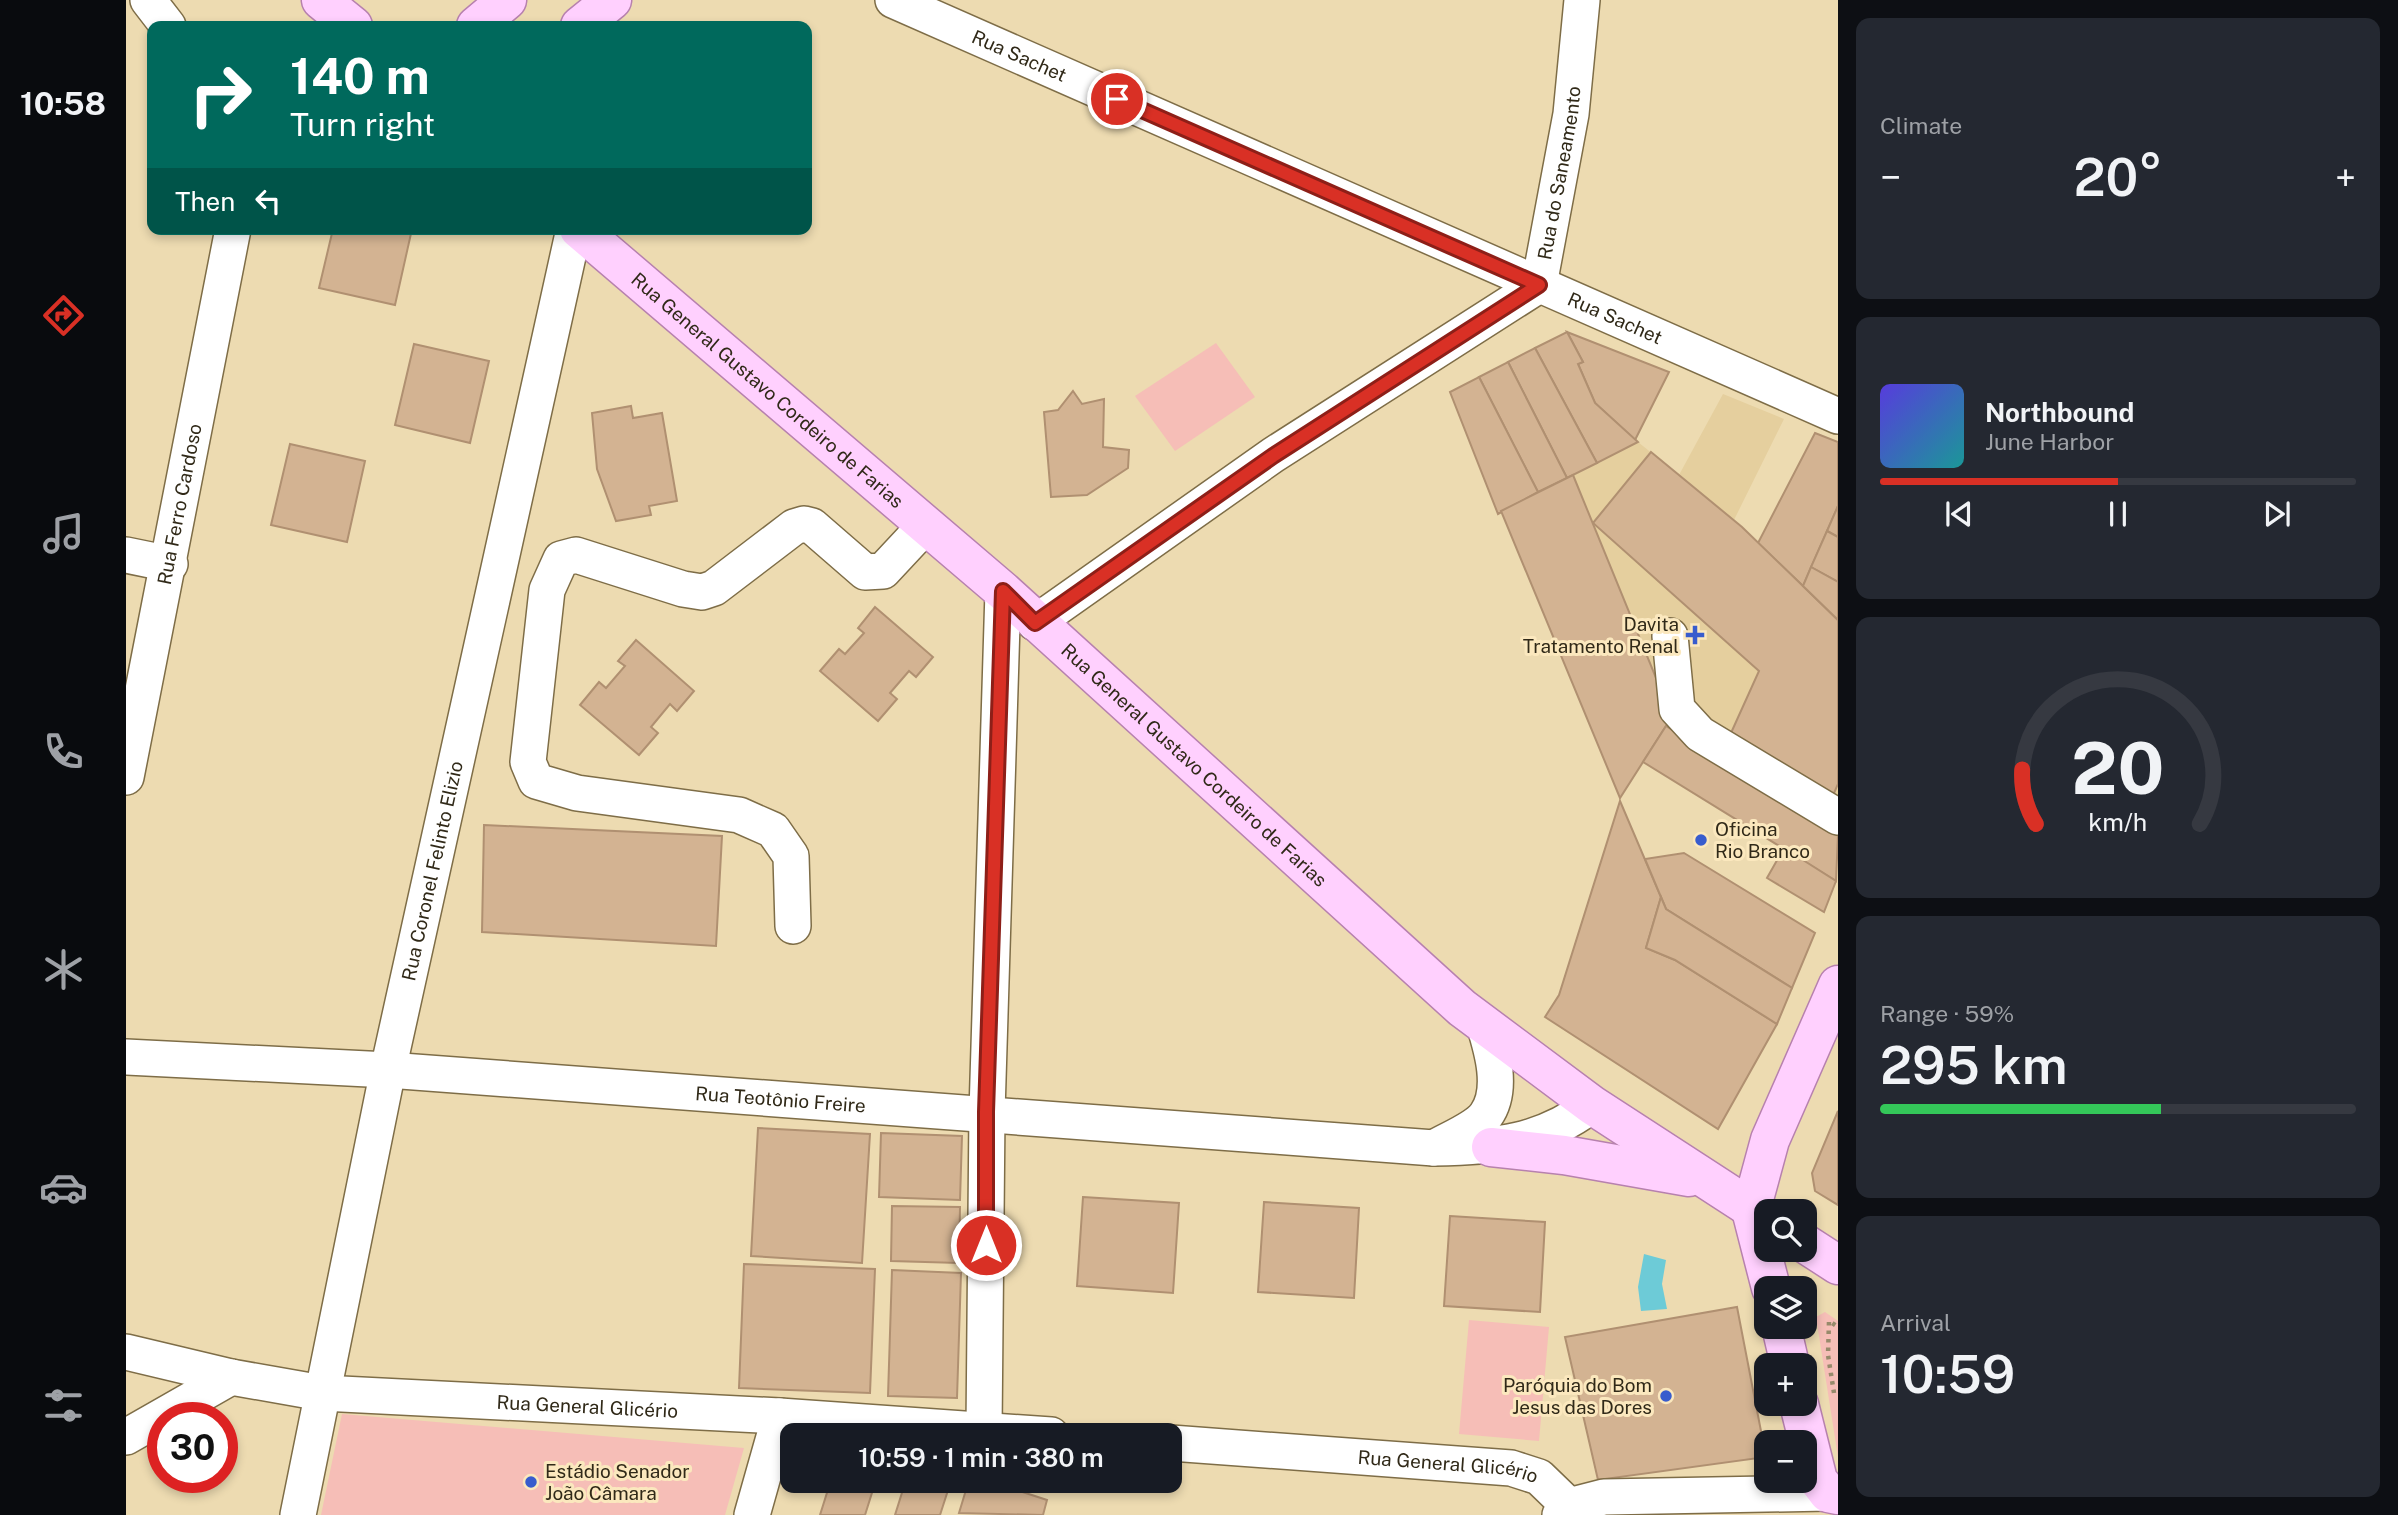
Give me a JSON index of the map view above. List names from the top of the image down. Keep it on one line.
{"streets":{"main road":["Rua General Gustavo Cordeiro de Farias"],"street":["Rua Sachet","Rua do Saneamento","Rua Ferro Cardoso","Rua Coronel Felinto Elizio","Rua Teotônio Freire","Rua General Glicério"]},"crossings":[["Rua Sachet","Rua do Saneamento"],["Rua do Saneamento","Rua General Gustavo Cordeiro de Farias"],["Rua General Gustavo Cordeiro de Farias","Rua Teotônio Freire"],["Rua Coronel Felinto Elizio","Rua Teotônio Freire"],["Rua Coronel Felinto Elizio","Rua General Glicério"]],"places":{"health":["Davita Tratamento Renal"],"other":["Oficina Rio Branco","Paróquia do Bom Jesus das Dores","Estádio Senador João Câmara"]},"page":{"tabs":"10:58","tile":["Climate",["Range · 59%","295 km"],["Arrival","10:59"]],"turn":["140 m","Turn right"],"heat":["−","20°","+"],"then":"Then","song":["Northbound","June Harbor"],"map_buttons":["+","−"],"limit":"30","trip":"10:59 · 1 min · 380 m","gauge":["20","km/h"]}}
